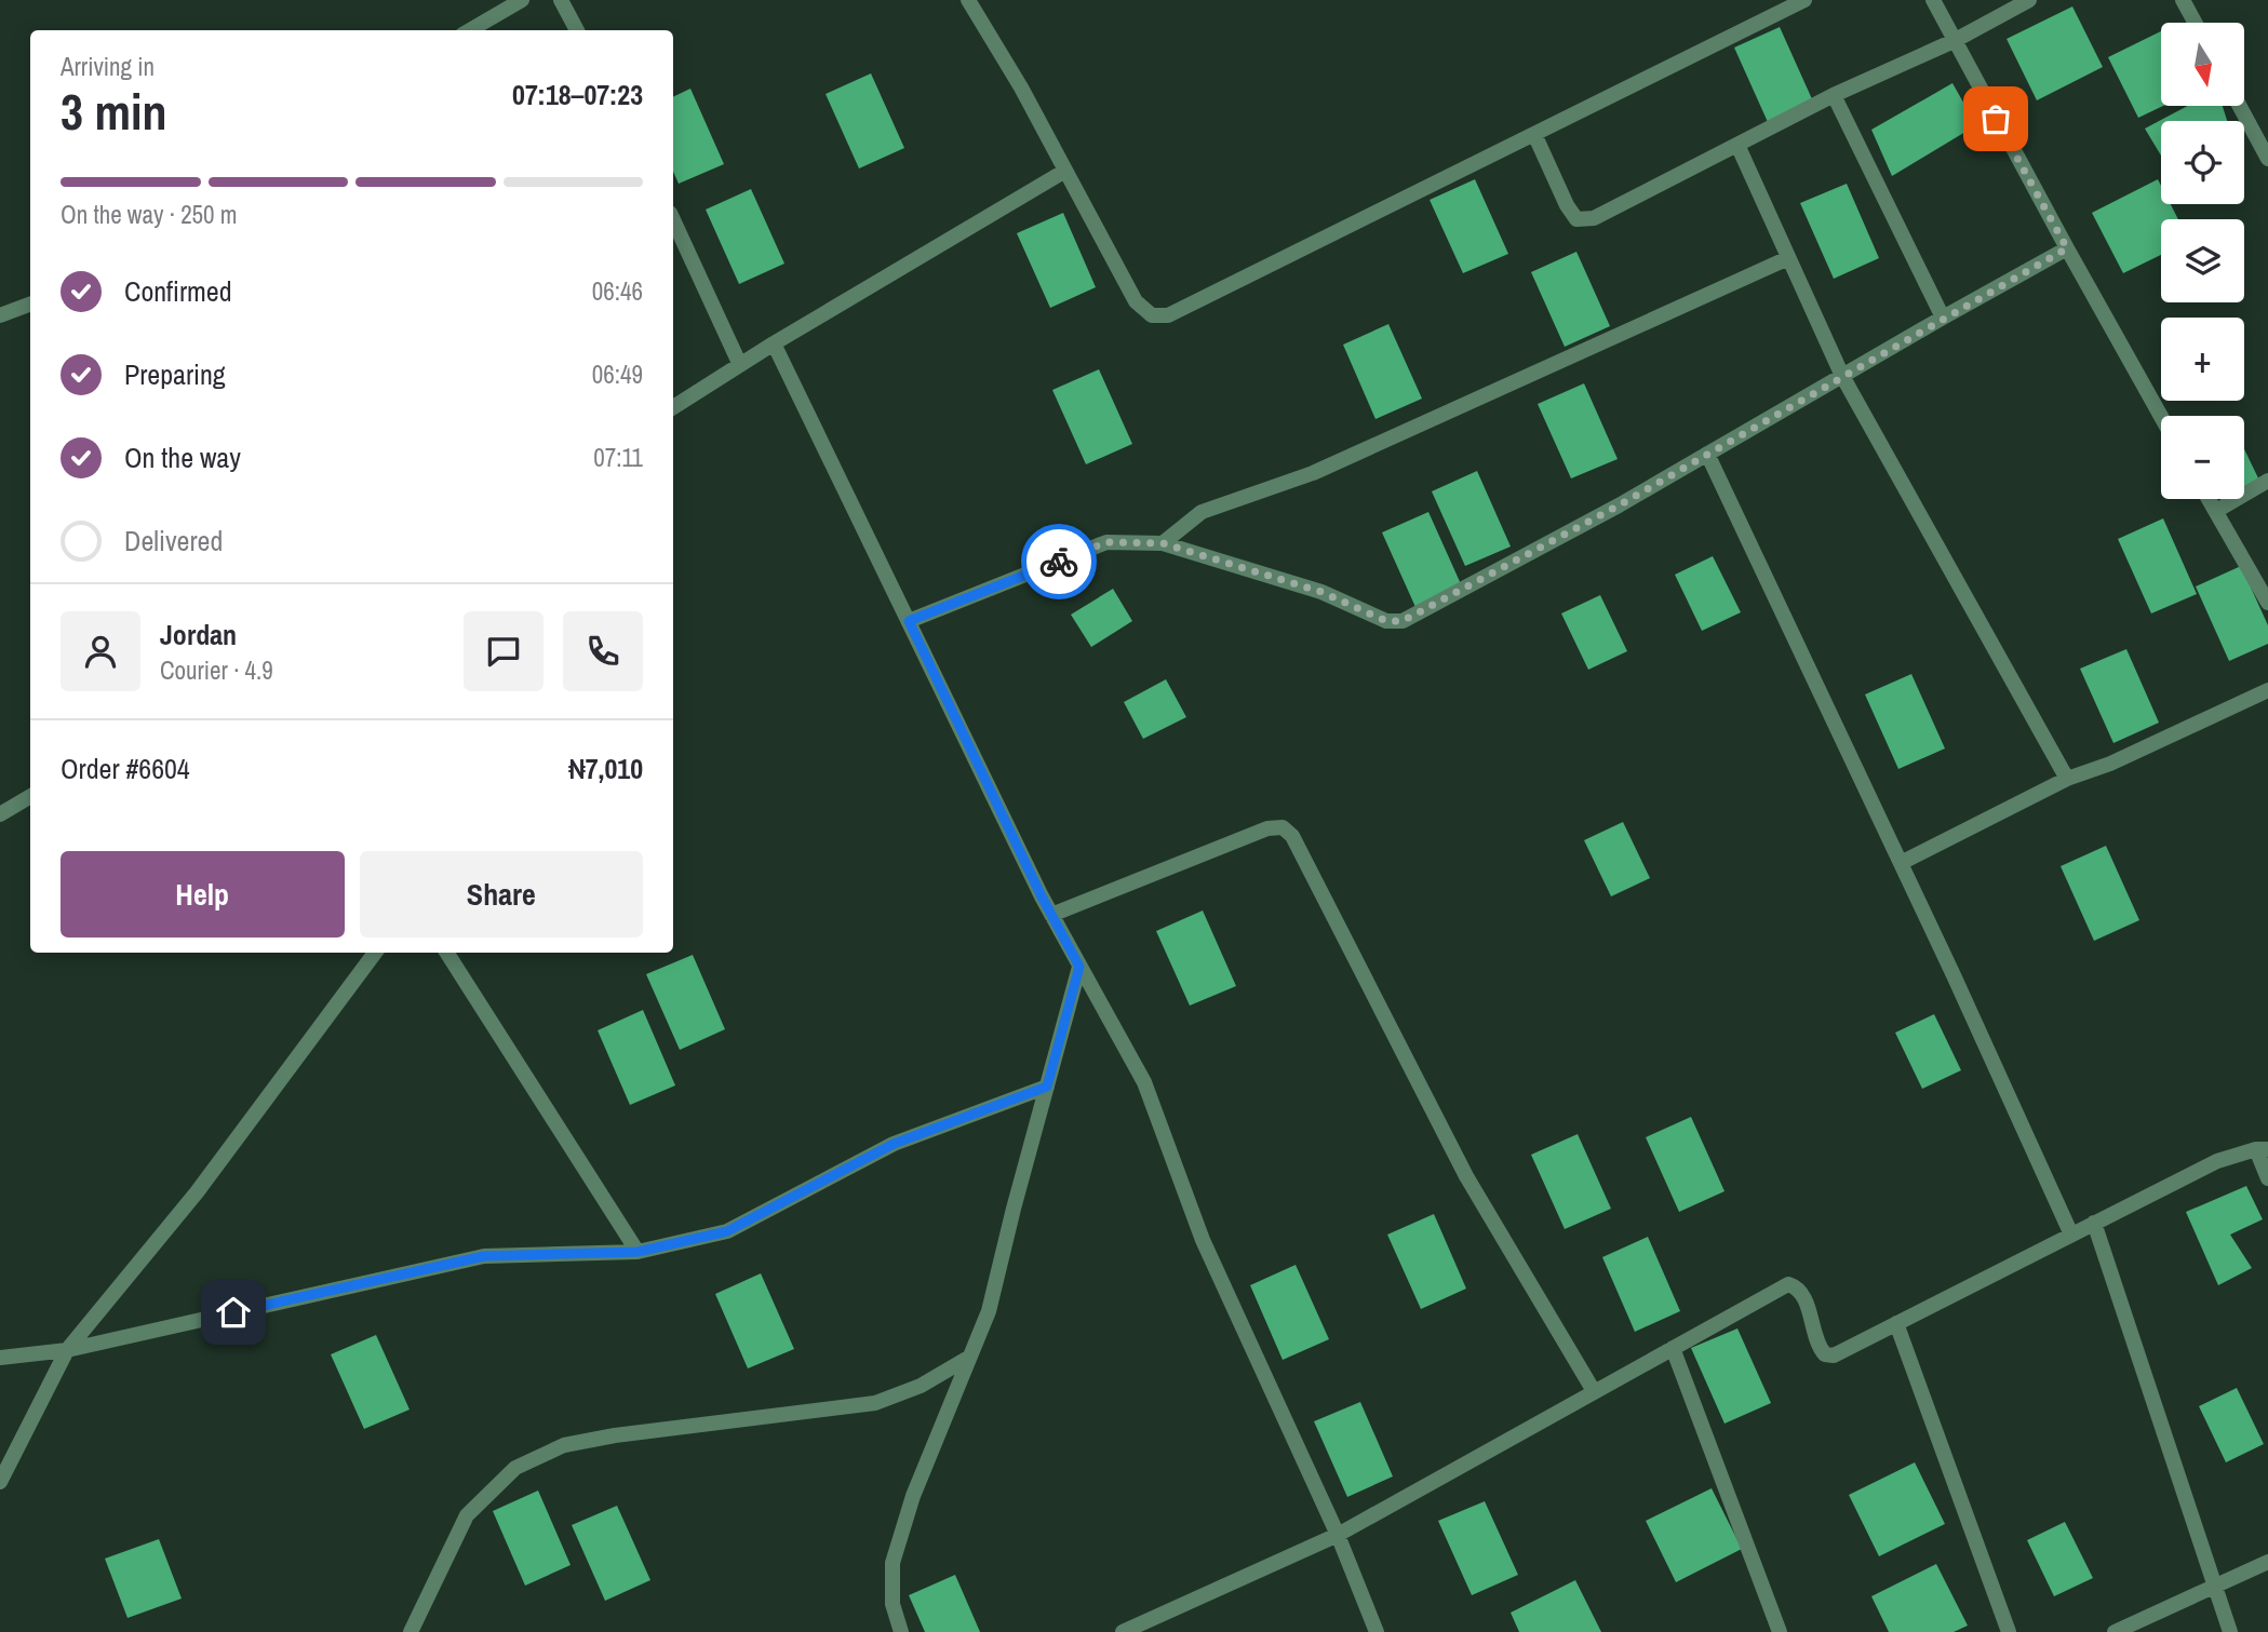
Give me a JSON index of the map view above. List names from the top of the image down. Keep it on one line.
{"north":"bottom","page":{"map_buttons":["+","−"],"heading":["3 min","Arriving in","07:18–07:23"],"panel":["Jordan","Courier · 4.9","Order #6604","₦7,010"],"bar":"On the way · 250 m","list":[["Confirmed","06:46"],["Preparing","06:49"],["On the way","07:11"],"Delivered"],"buttons":["Help","Share"]}}
